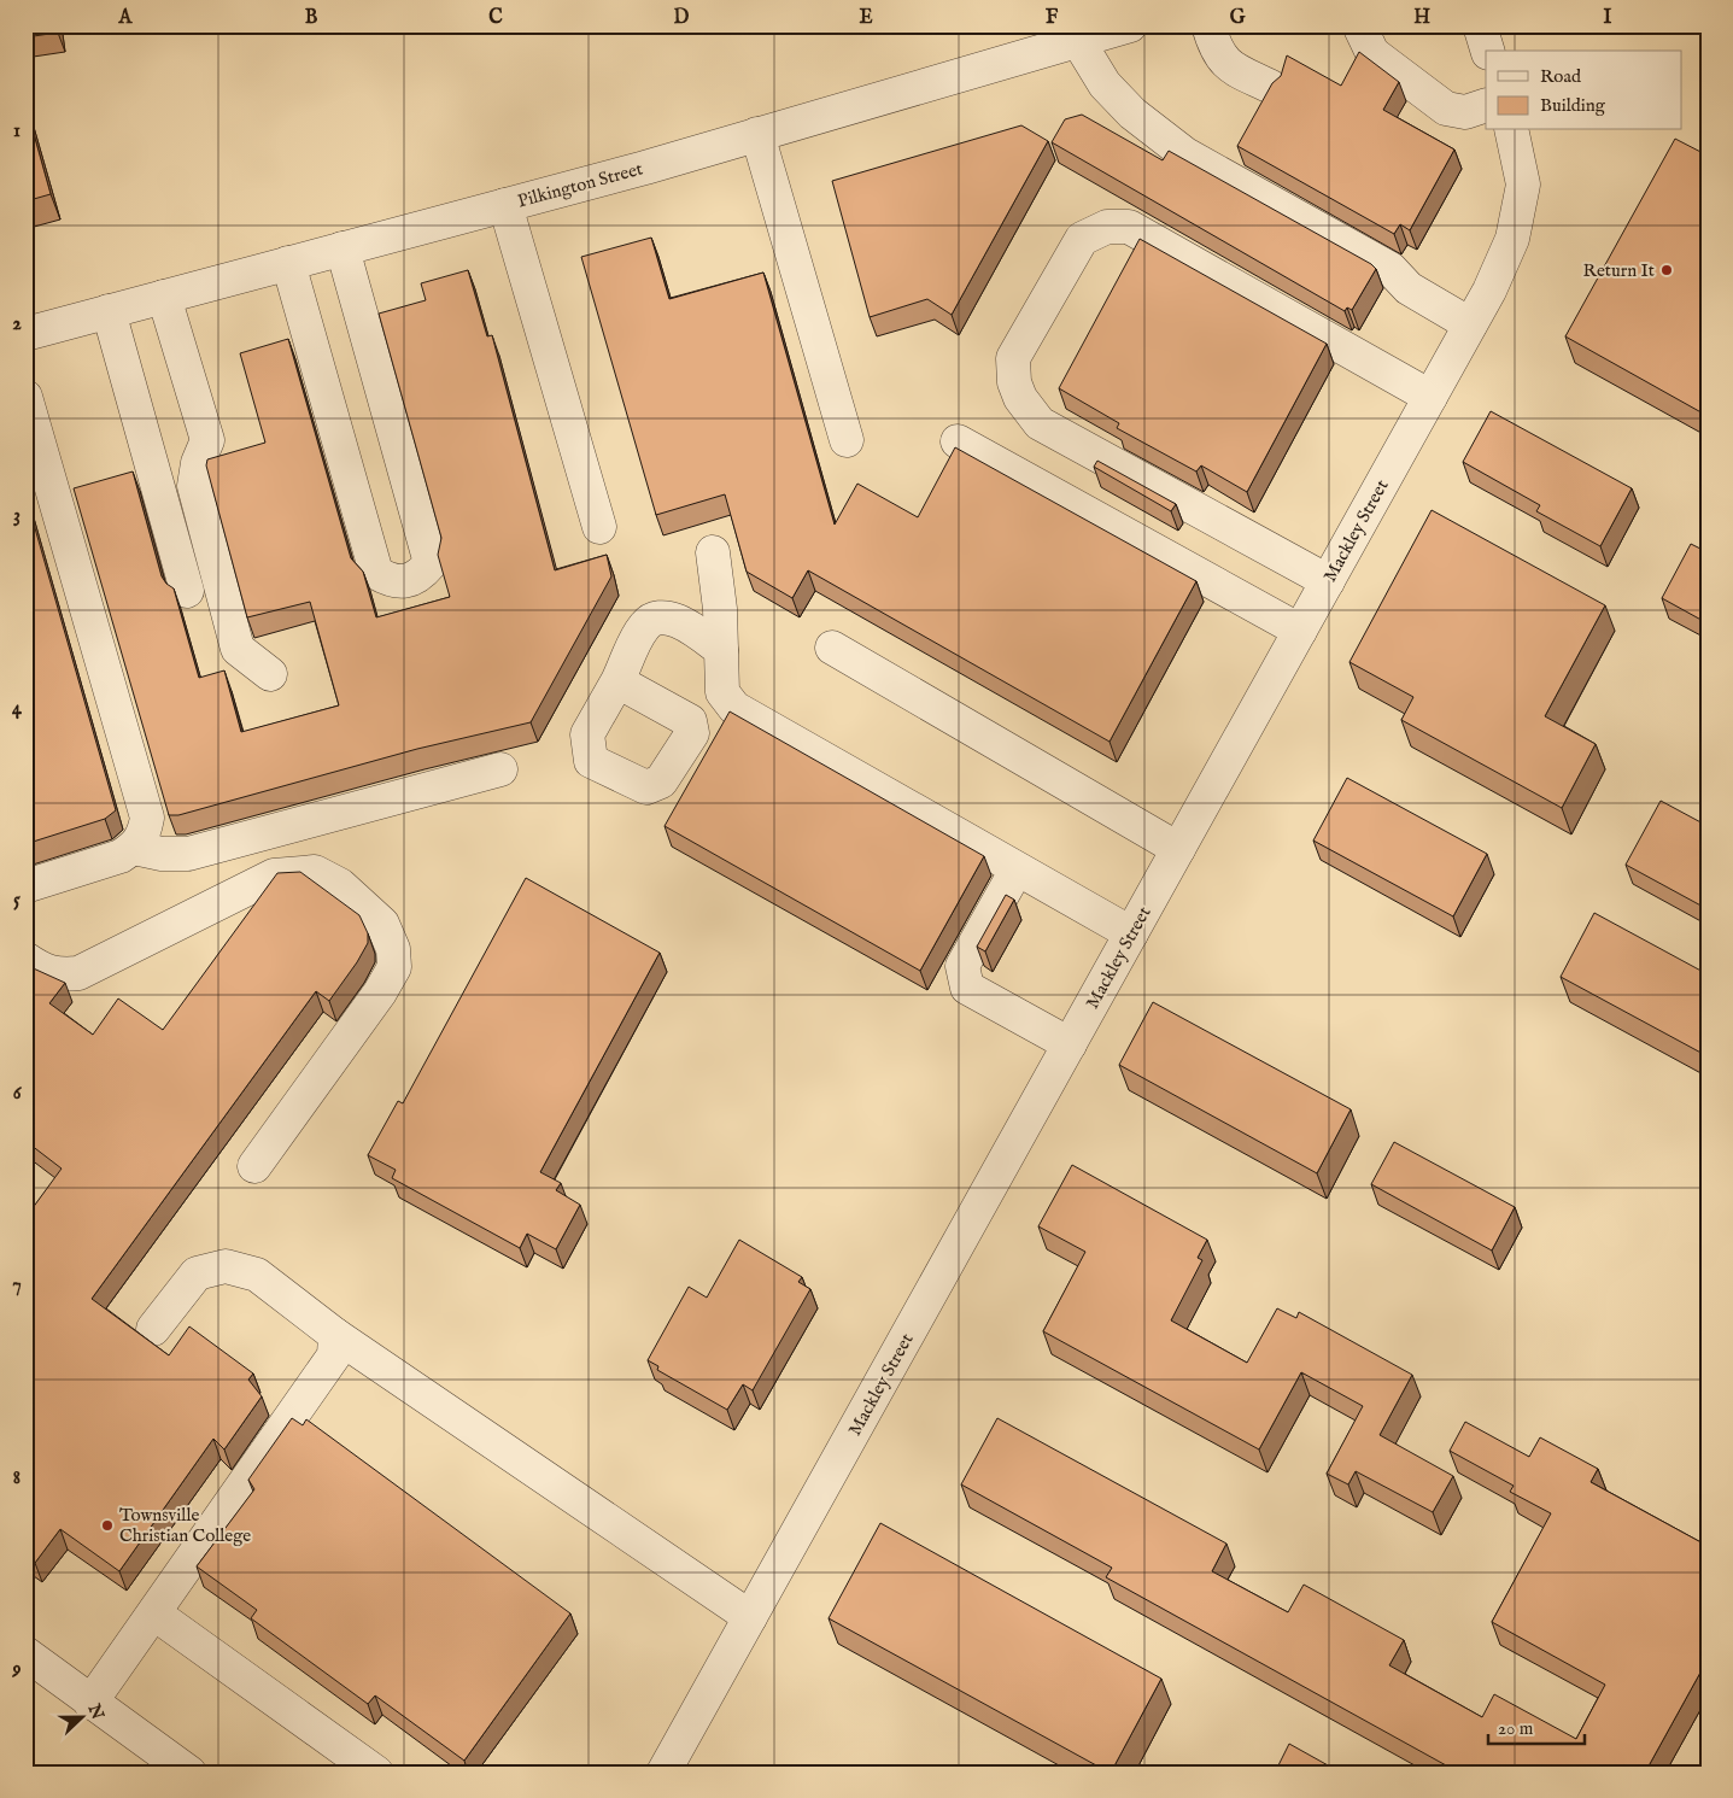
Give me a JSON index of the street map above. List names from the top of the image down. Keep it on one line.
{"streets":{"street":["Pilkington Street","Mackley Street"]},"places":["Return It","Townsville Christian College"],"legend":["Road","Building"],"scale_bar":"20 m","north":"right","grid":{"columns":["A","B","C","D","E","F","G","H","I"],"rows":["1","2","3","4","5","6","7","8","9"]}}
